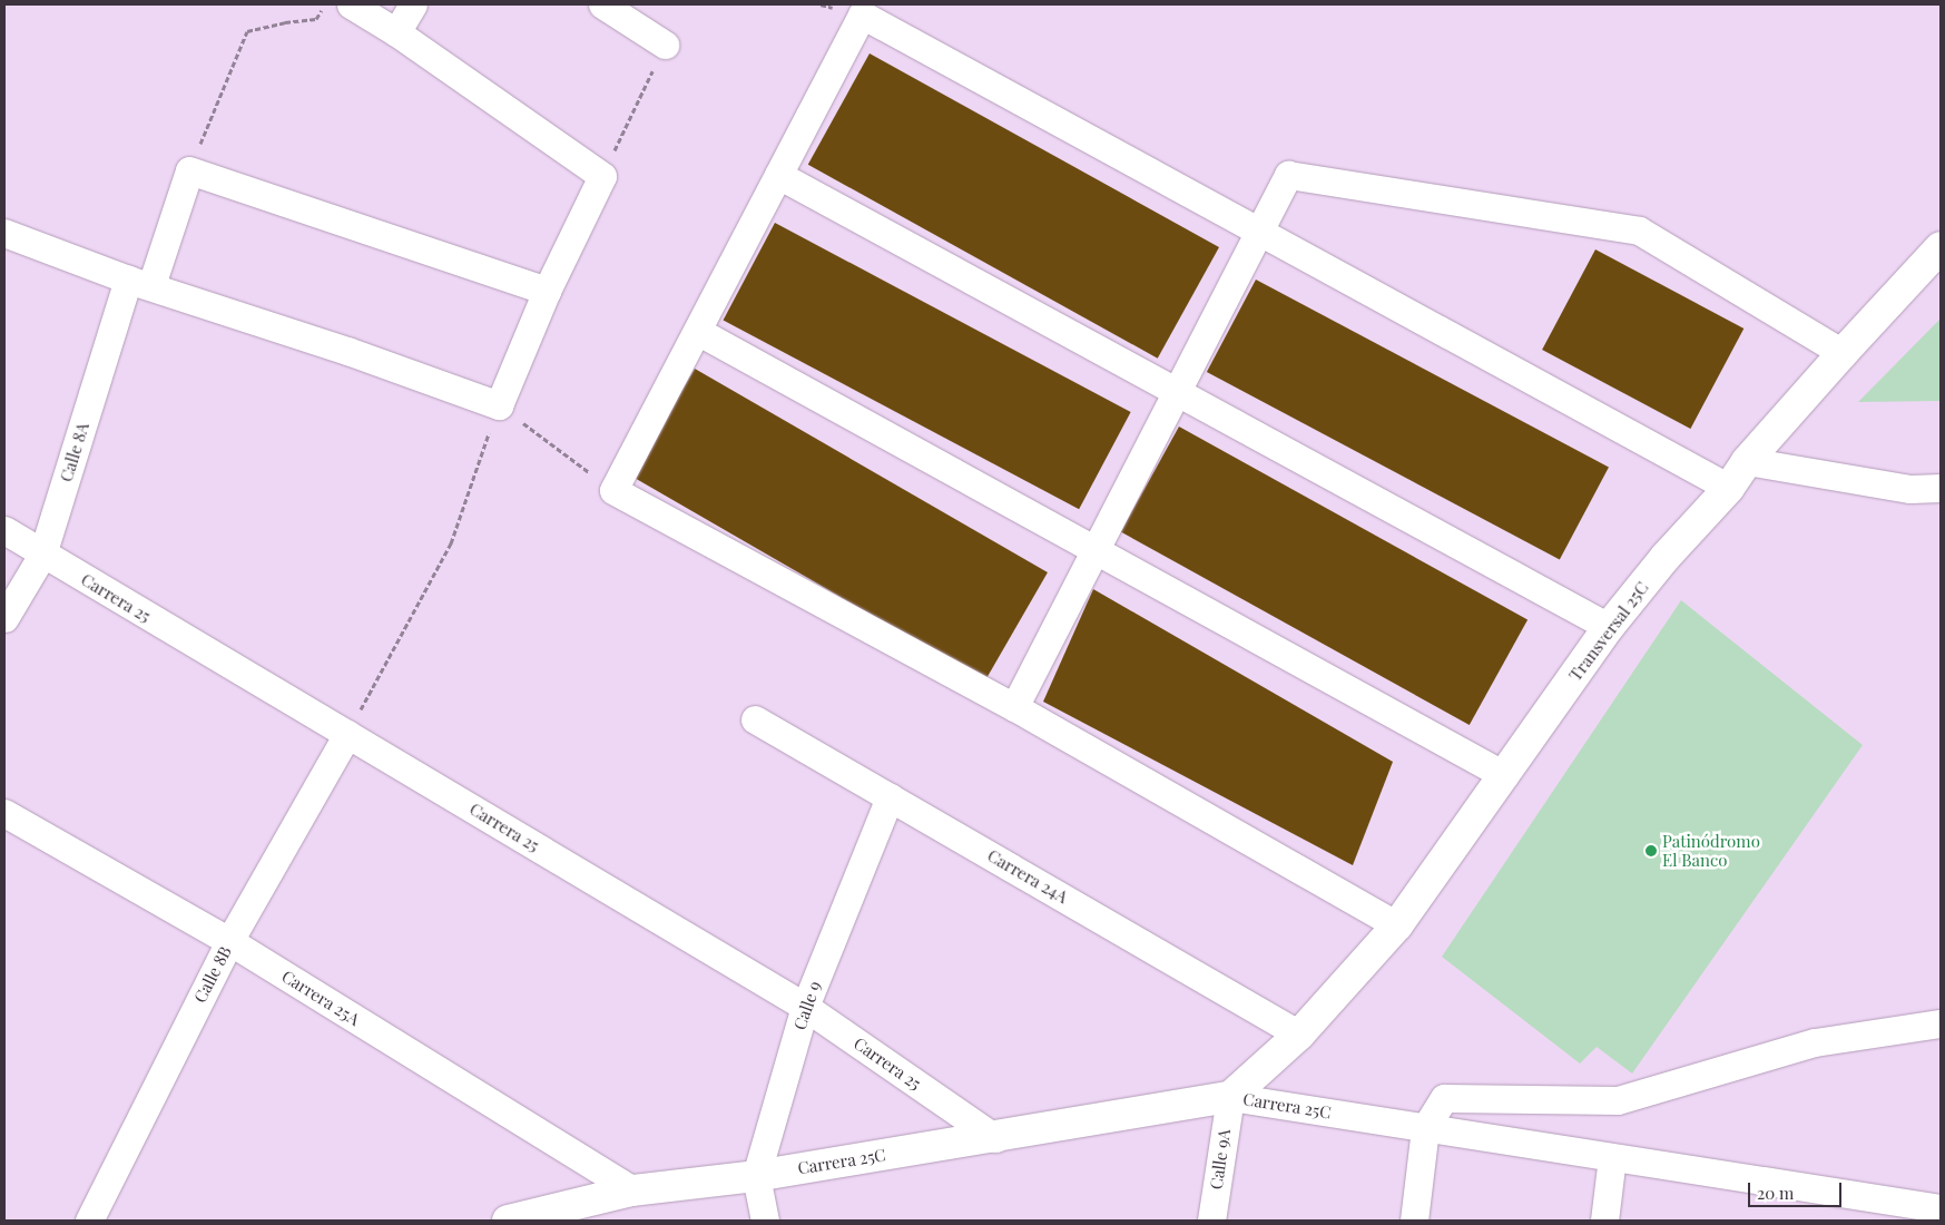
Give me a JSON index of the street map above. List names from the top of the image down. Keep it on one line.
{"streets":{"street":["Calle 8A","Carrera 25","Transversal 25C","Carrera 24A","Calle 8B","Carrera 25A","Calle 9","Carrera 25C","Calle 9A"]},"crossings":[["Calle 8A","Carrera 25"],["Carrera 25","Calle 8B"],["Carrera 25","Calle 9"],["Carrera 25","Carrera 25C"],["Transversal 25C","Carrera 24A"],["Transversal 25C","Carrera 25C"],["Transversal 25C","Calle 9A"],["Carrera 24A","Calle 9"],["Calle 8B","Carrera 25A"],["Carrera 25A","Carrera 25C"],["Calle 9","Carrera 25C"],["Carrera 25C","Calle 9A"]],"places":["Patinódromo El Banco"],"scale_bar":"20 m"}
